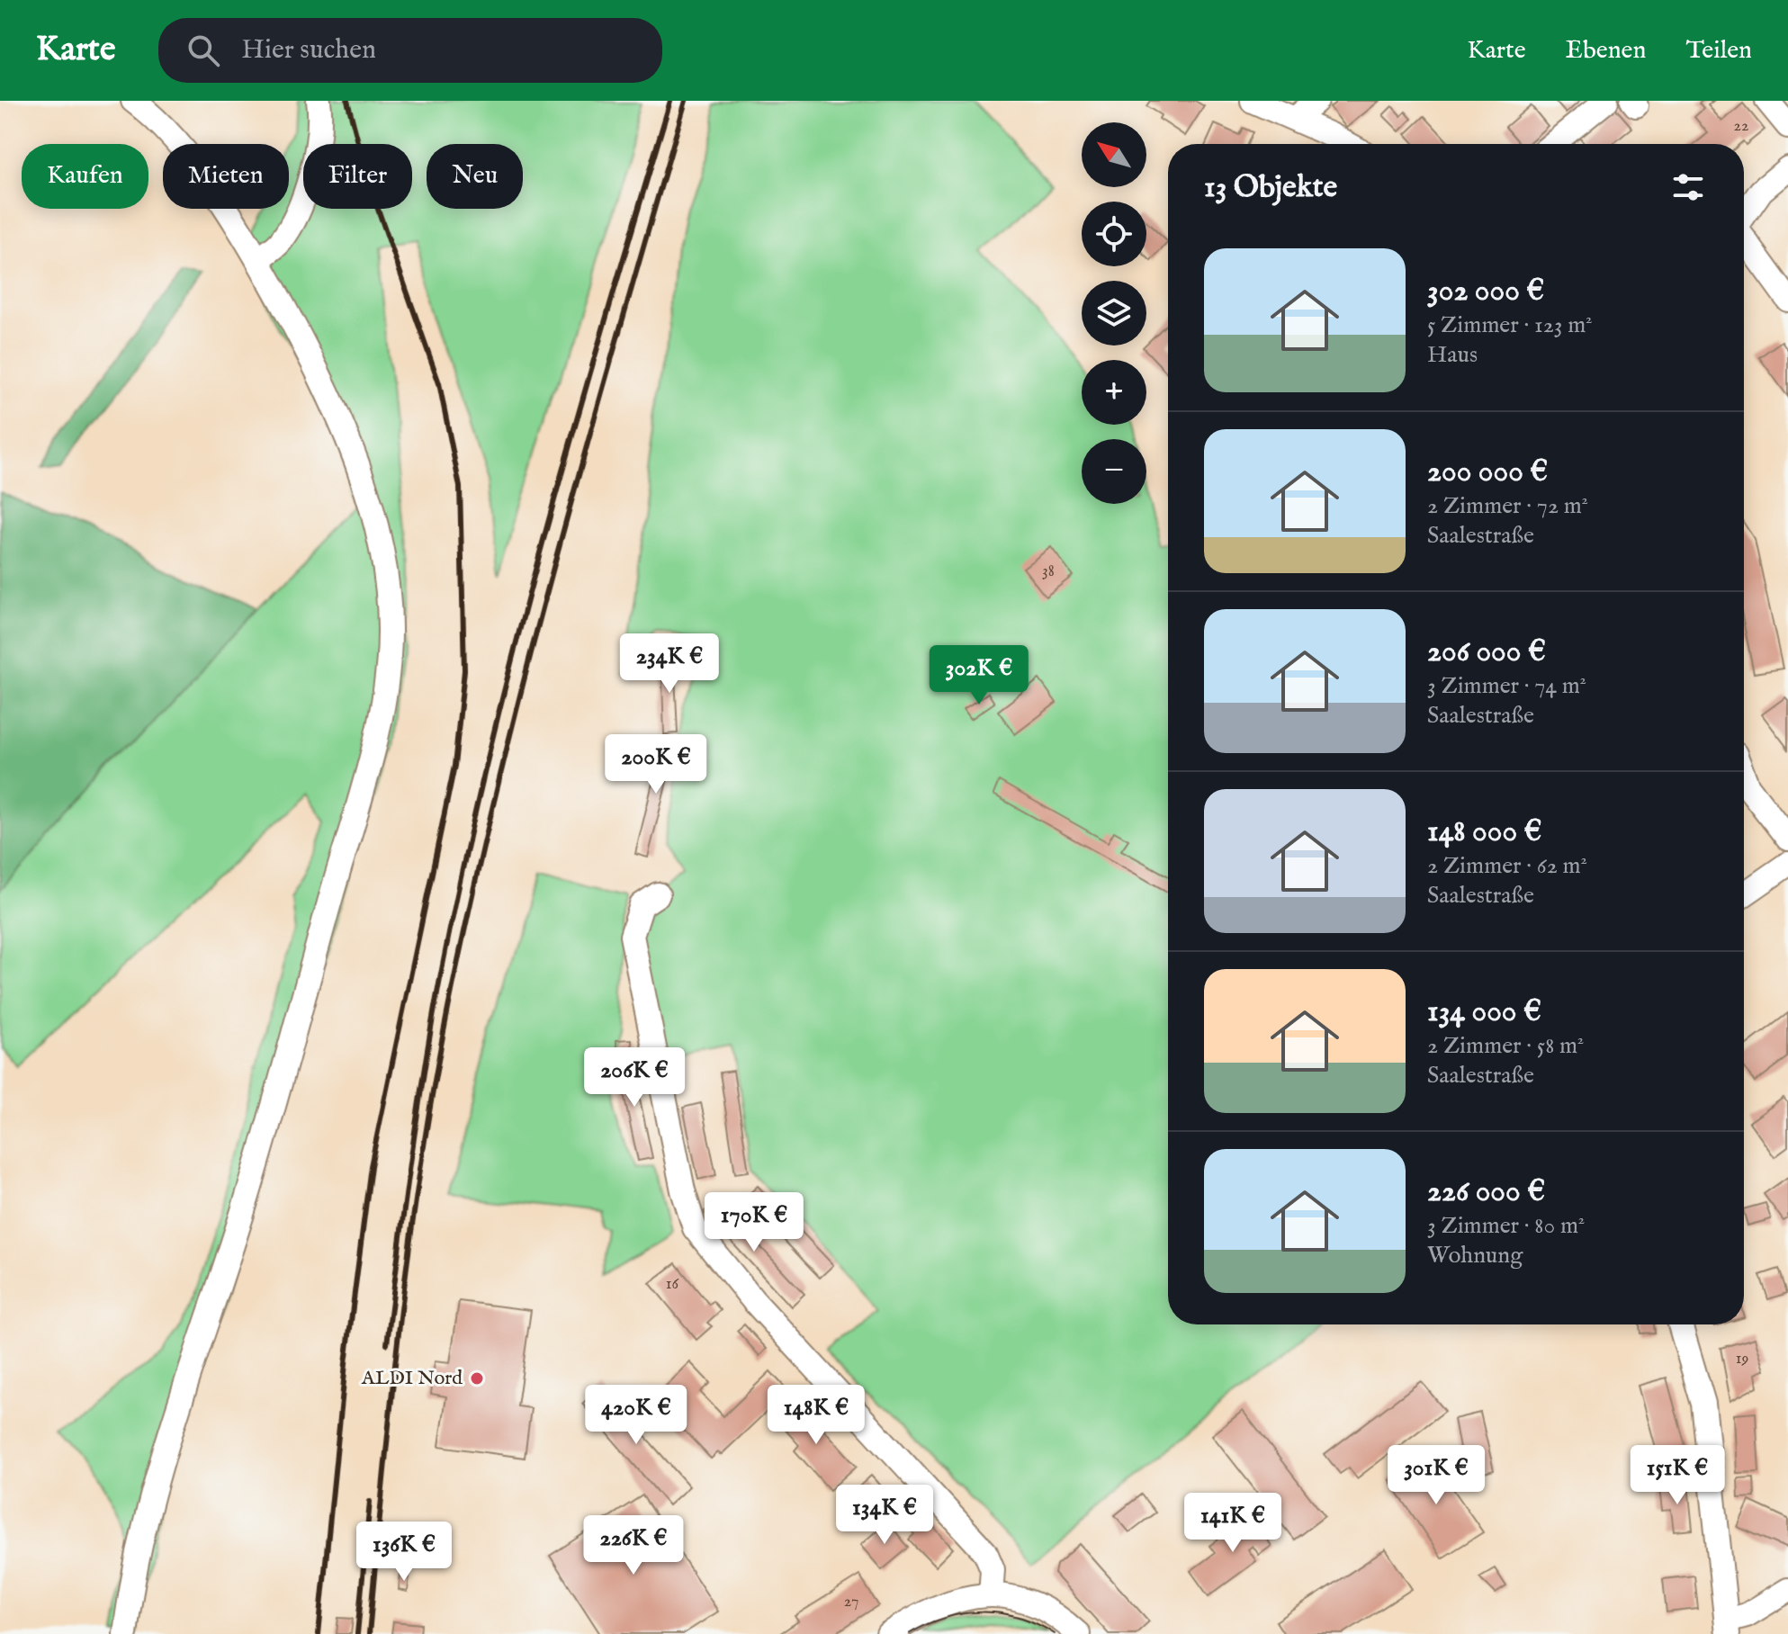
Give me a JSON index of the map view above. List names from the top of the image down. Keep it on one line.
{"places":["ALDI Nord"],"house_numbers":["22","38","16","19","27"],"north":"top left","page":{"header":"Karte","search":"Hier suchen","nav":["Karte","Ebenen","Teilen"],"map_buttons":["+","−"],"chip":["Kaufen","Mieten","Filter","Neu"],"heading":"13 Objekte","list":[{"name":"302 000 €","note":"5 Zimmer · 123 m² · Haus"},{"name":"200 000 €","note":"2 Zimmer · 72 m² · Saalestraße"},{"name":"206 000 €","note":"3 Zimmer · 74 m² · Saalestraße"},{"name":"148 000 €","note":"2 Zimmer · 62 m² · Saalestraße"},{"name":"134 000 €","note":"2 Zimmer · 58 m² · Saalestraße"},{"name":"226 000 €","note":"3 Zimmer · 80 m² · Wohnung"}],"price":["234K €","302K €","200K €","206K €","170K €","420K €","148K €","301K €","151K €","134K €","141K €","226K €","136K €"]}}
